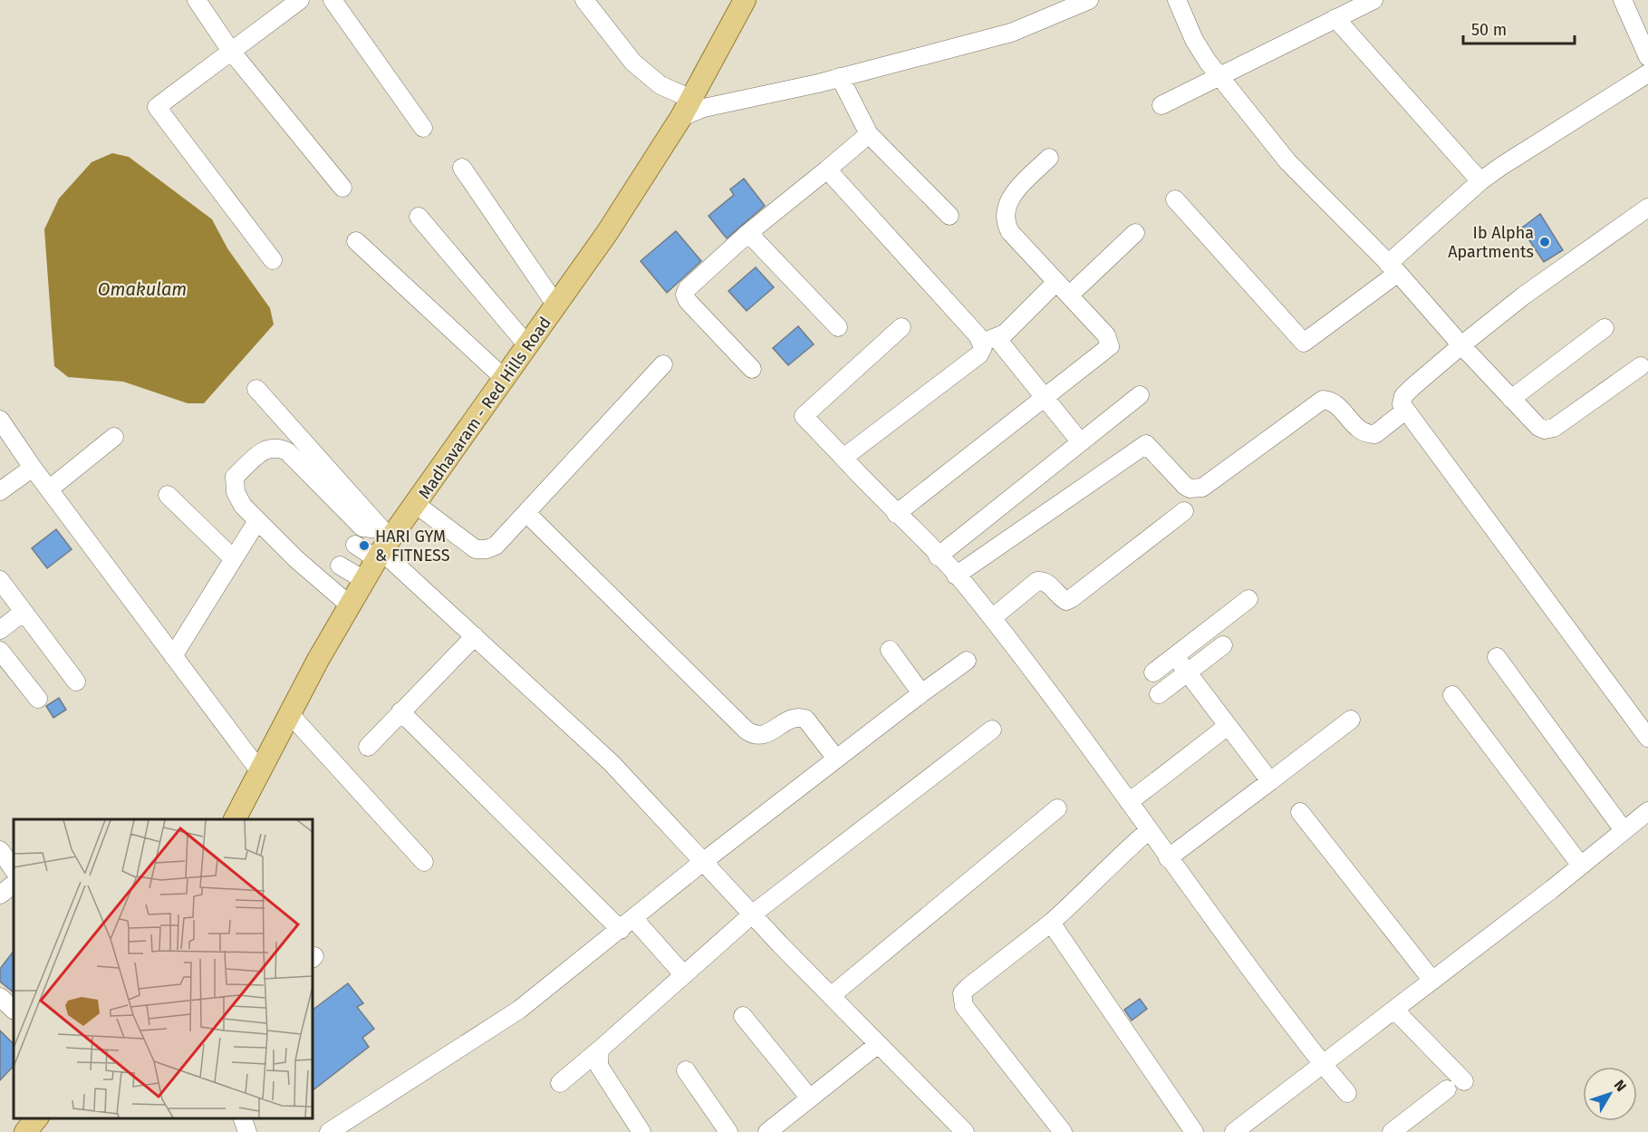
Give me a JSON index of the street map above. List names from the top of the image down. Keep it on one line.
{"streets":{"main road":["Madhavaram - Red Hills Road"]},"water":["Omakulam"],"places":["Ib Alpha Apartments","HARI GYM & FITNESS"],"scale_bar":"50 m","north":"top right"}
